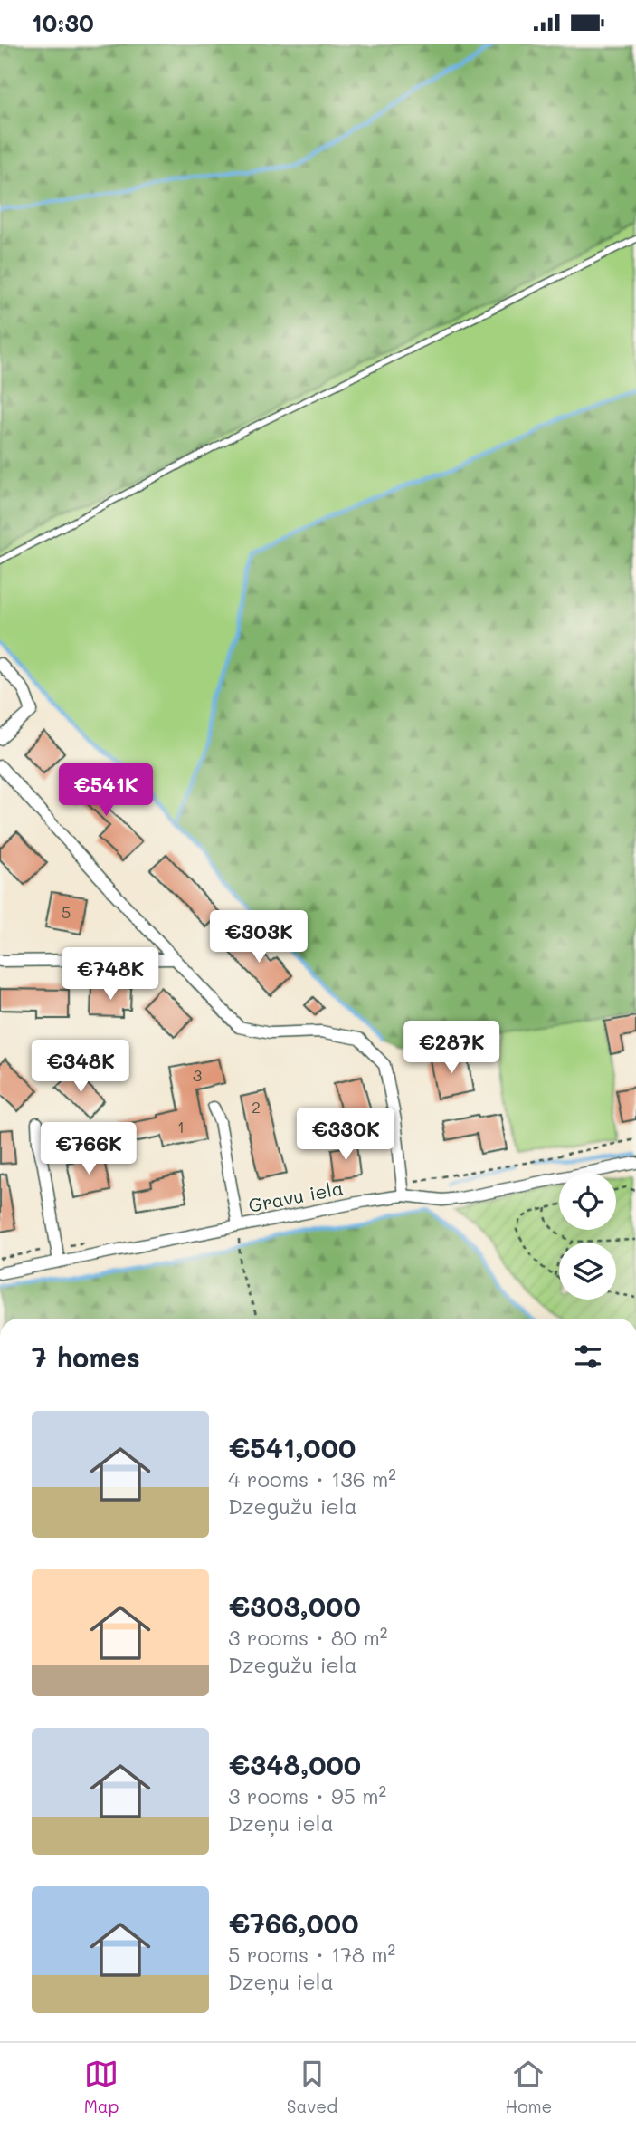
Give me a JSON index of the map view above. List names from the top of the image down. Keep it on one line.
{"streets":{"street":["Gravu iela"]},"house_numbers":["5","3","2","1"],"page":{"status":"10:30","price":["€541K","€303K","€748K","€287K","€348K","€330K","€766K"],"heading":"7 homes","list":[{"name":"€541,000","note":"4 rooms · 136 m² · Dzegužu iela"},{"name":"€303,000","note":"3 rooms · 80 m² · Dzegužu iela"},{"name":"€348,000","note":"3 rooms · 95 m² · Dzeņu iela"},{"name":"€766,000","note":"5 rooms · 178 m² · Dzeņu iela"}],"tabs":["Map","Saved","Home"]}}
